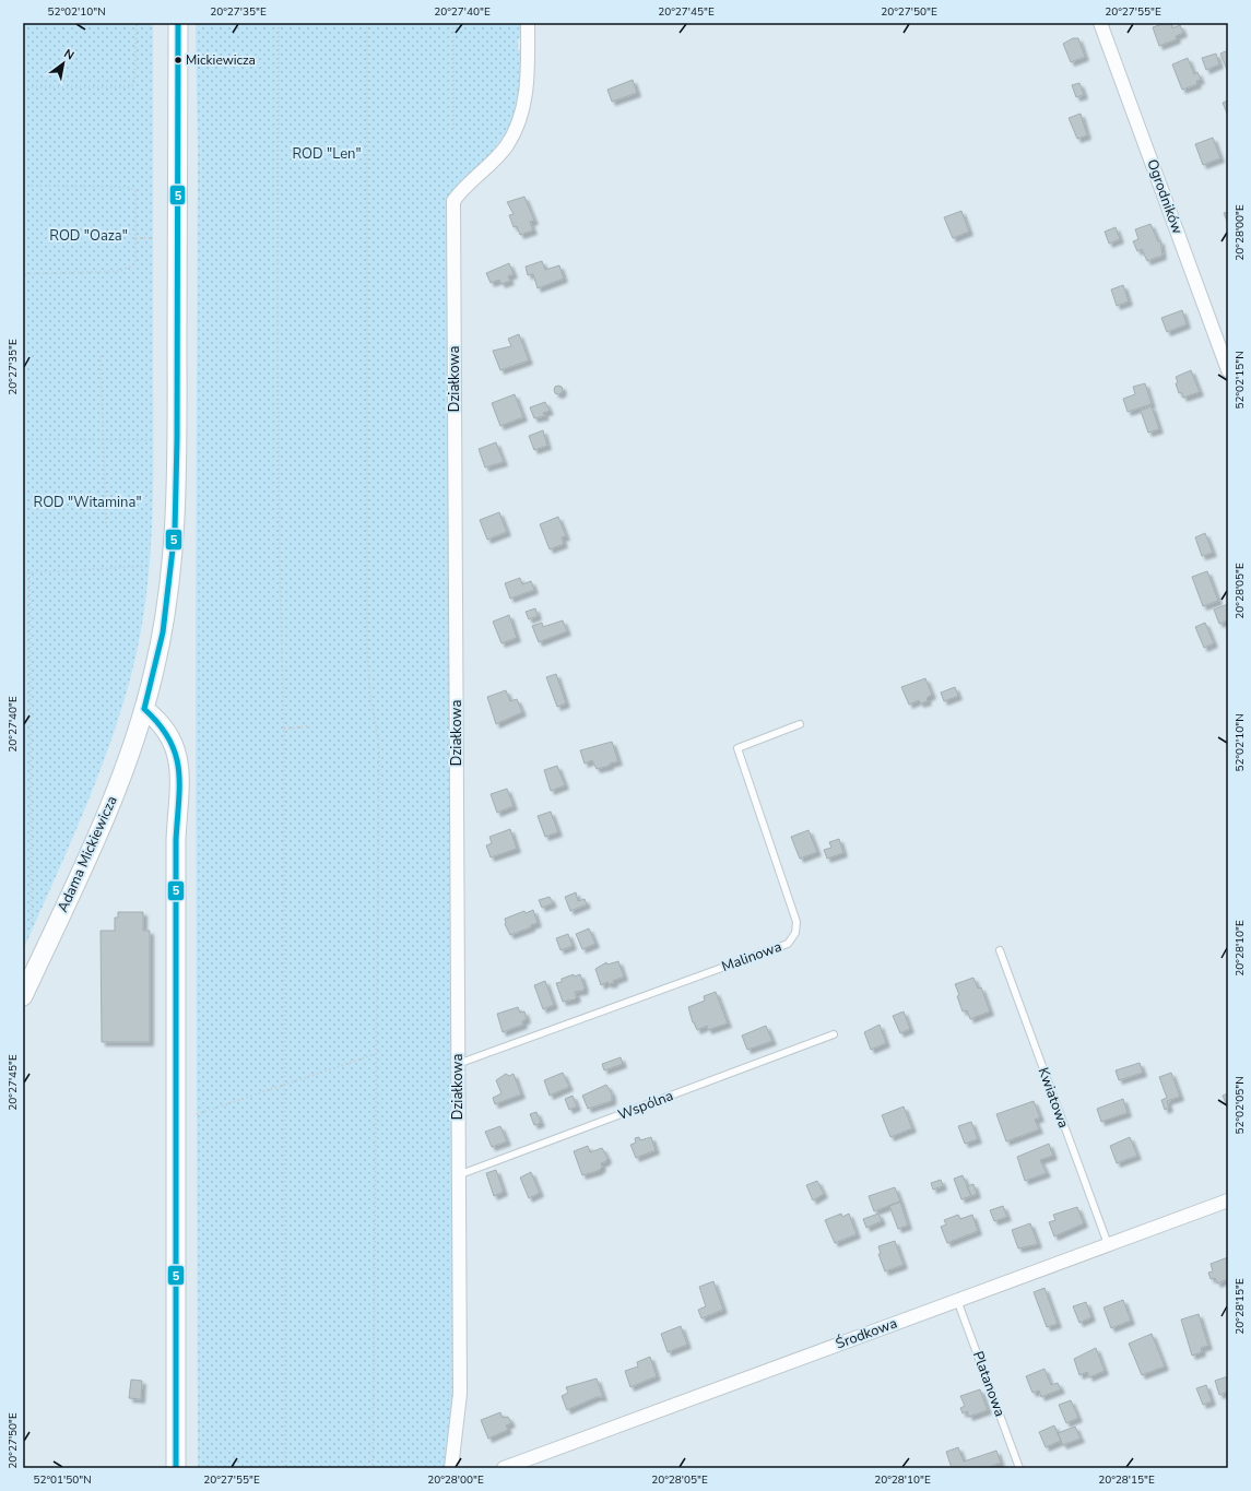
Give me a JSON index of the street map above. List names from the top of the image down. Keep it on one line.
{"streets":{"street":["Ogrodników","Działkowa","Adama Mickiewicza","Środkowa"],"lane":["Malinowa","Kwiatowa","Wspólna","Platanowa"]},"crossings":[["Działkowa","Malinowa"],["Działkowa","Wspólna"],["Kwiatowa","Środkowa"],["Środkowa","Platanowa"]],"parks":["ROD \"Len\"","ROD \"Oaza\"","ROD \"Witamina\""],"places":["Mickiewicza"],"lines":["transit line 5"],"north":"top right","coordinates":["52°02'10\"N","20°27'35\"E","20°27'40\"E","20°27'45\"E","20°27'50\"E","20°27'55\"E","20°28'00\"E","52°02'15\"N","20°28'05\"E","20°28'10\"E","52°02'05\"N","20°28'15\"E","52°01'50\"N"]}
